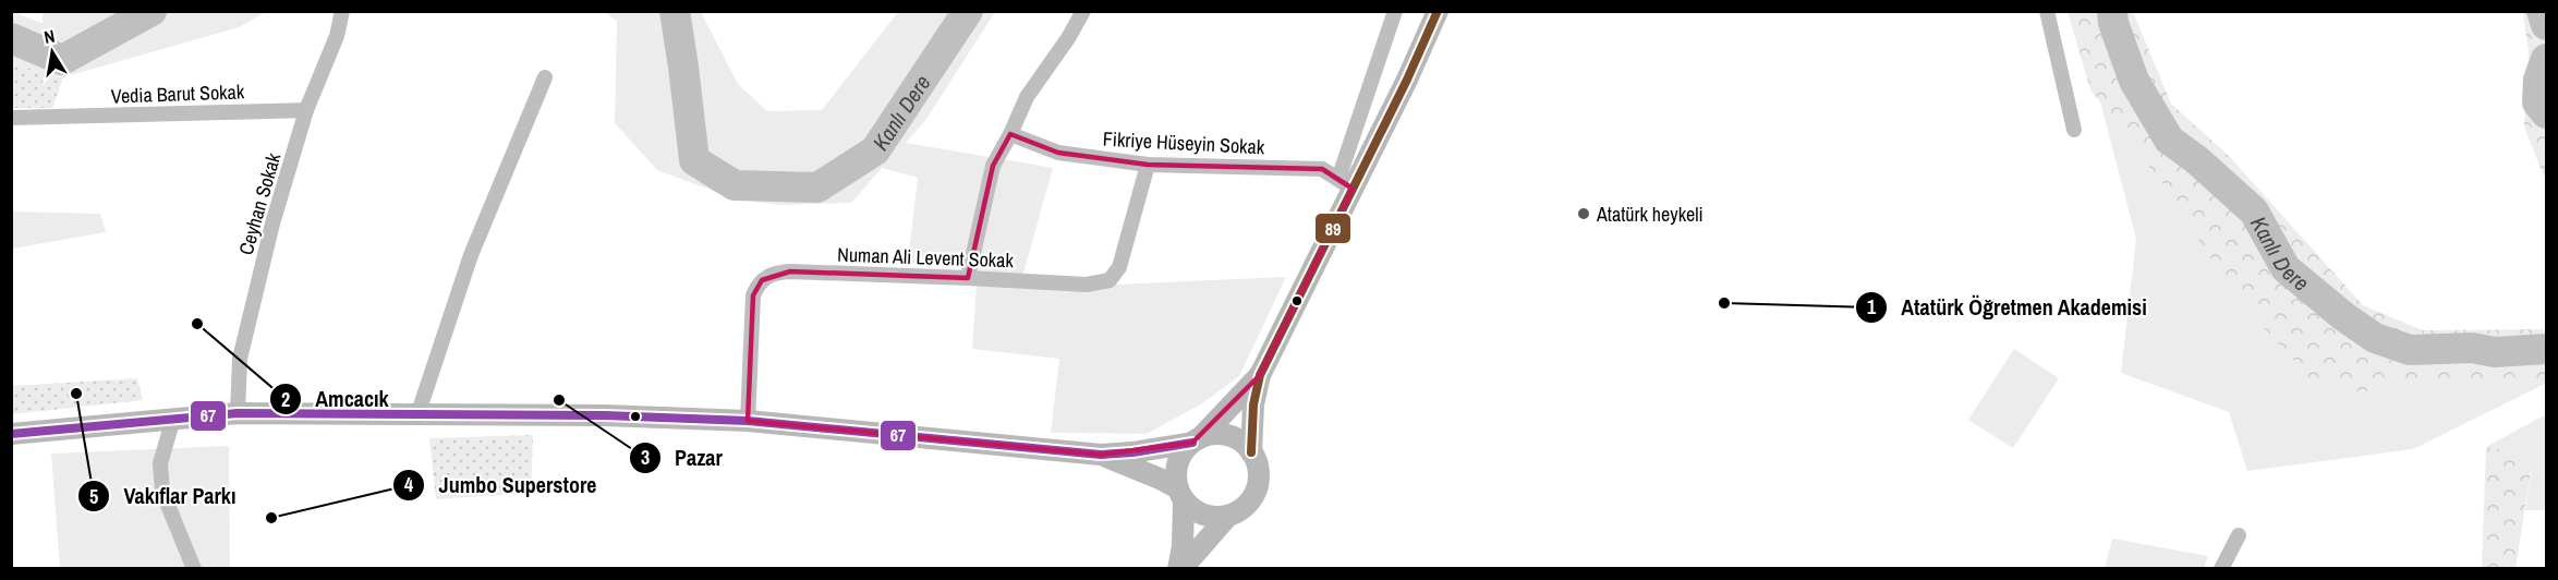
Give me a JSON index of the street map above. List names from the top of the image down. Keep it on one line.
{"streets":{"street":["Vedia Barut Sokak","Fikriye Hüseyin Sokak","Ceyhan Sokak","Numan Ali Levent Sokak"]},"crossings":[["Vedia Barut Sokak","Ceyhan Sokak"],["Fikriye Hüseyin Sokak","Numan Ali Levent Sokak"]],"water":["Kanlı Dere"],"places":["Atatürk heykeli","Atatürk Öğretmen Akademisi","Amcacık","Vakıflar Parkı","Pazar","Jumbo Superstore"],"lines":["transit line 89","transit line 67"],"north":"top"}
